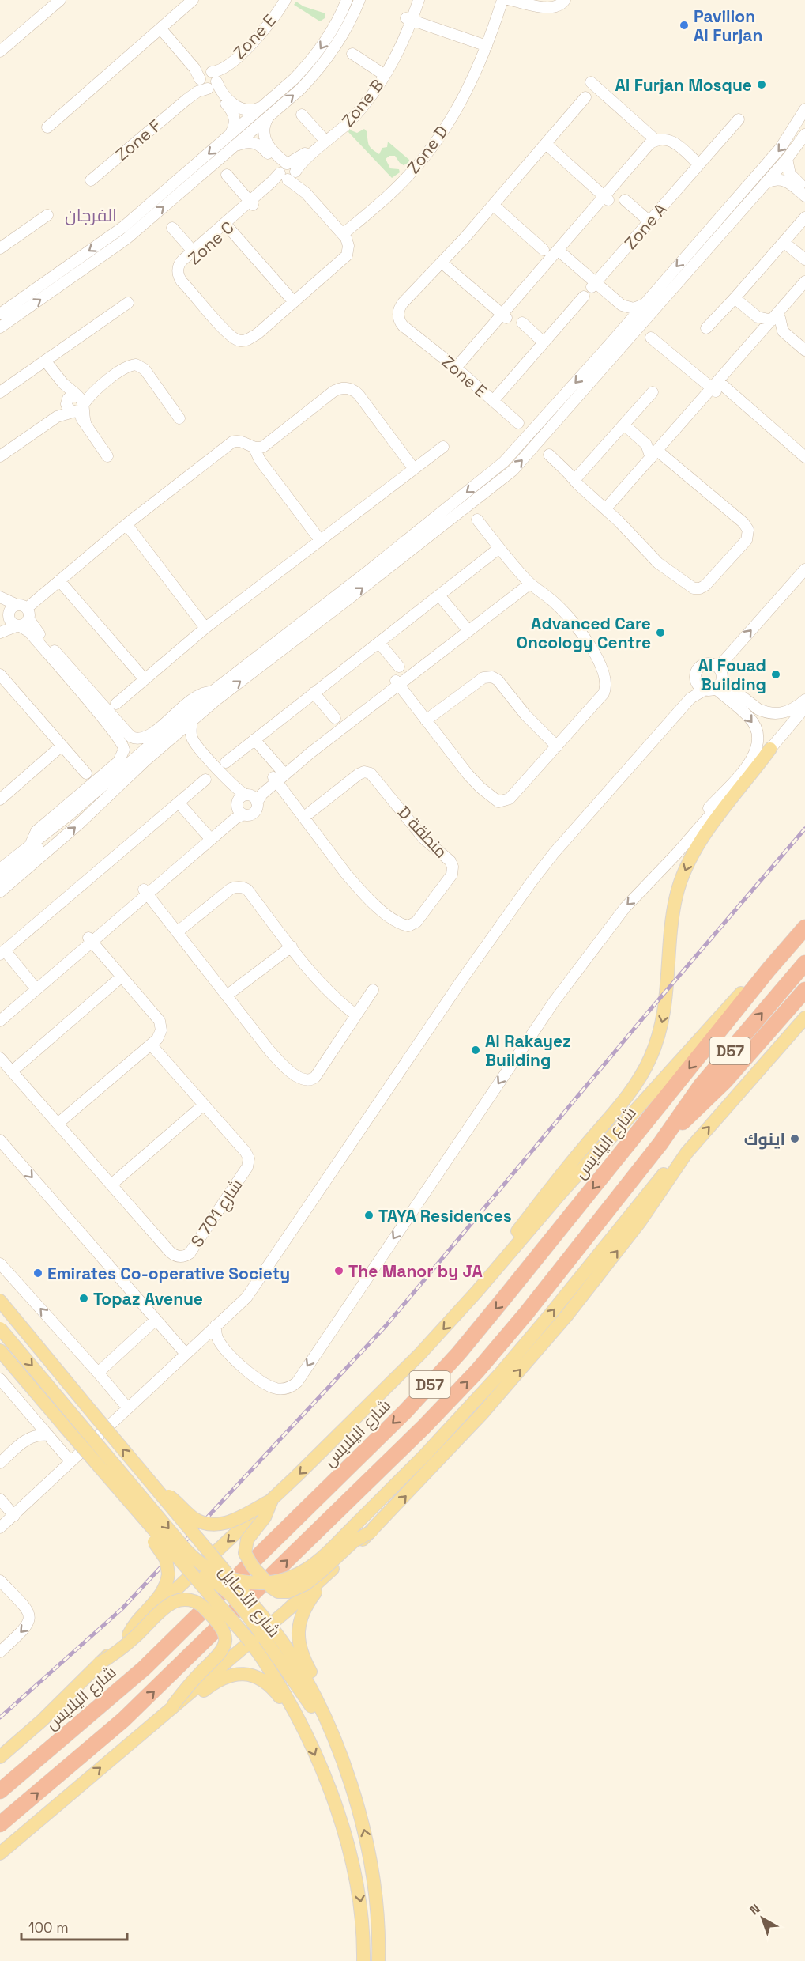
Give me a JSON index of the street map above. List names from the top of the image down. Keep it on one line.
{"streets":{"highway":["D57","شارع اليلايس"],"main road":["شارع الأصايل"],"street":["Zone E","Zone B","Zone F","Zone D","Zone A","Zone C","D منطقة","S 701 شارع"]},"crossings":[["Zone E","Zone F"],["Zone B","Zone C"]],"districts":["الفرجان"],"places":["Pavilion Al Furjan","Al Furjan Mosque","Advanced Care Oncology Centre","Al Fouad Building","Al Rakayez Building","اينوك","TAYA Residences","The Manor by JA","Emirates Co-operative Society","Topaz Avenue"],"scale_bar":"100 m","north":"top left"}
